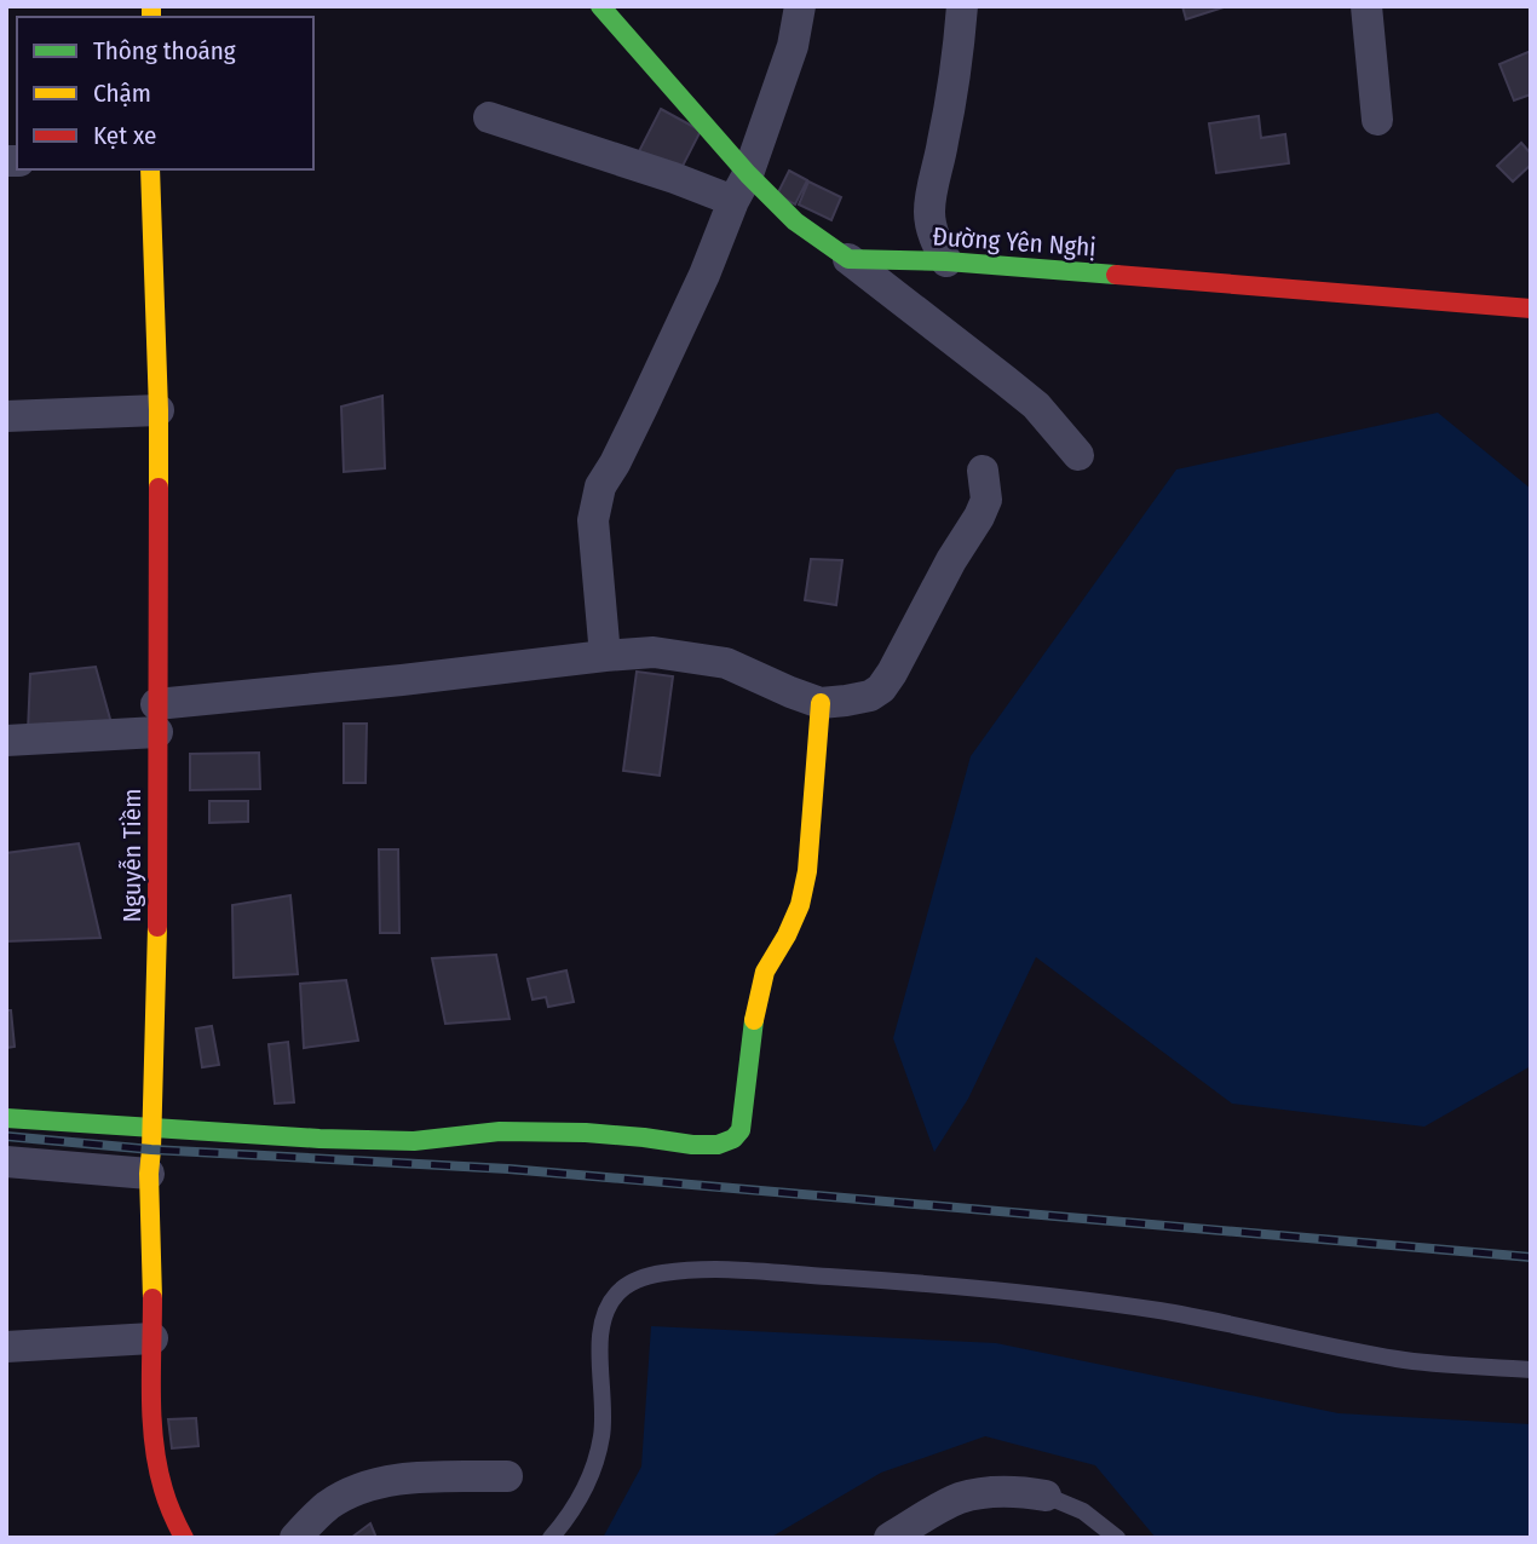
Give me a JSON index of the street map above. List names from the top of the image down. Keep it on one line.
{"streets":{"street":["Đường Yên Nghị","Nguyễn Tiềm"]},"legend":["Thông thoáng","Chậm","Kẹt xe"]}
